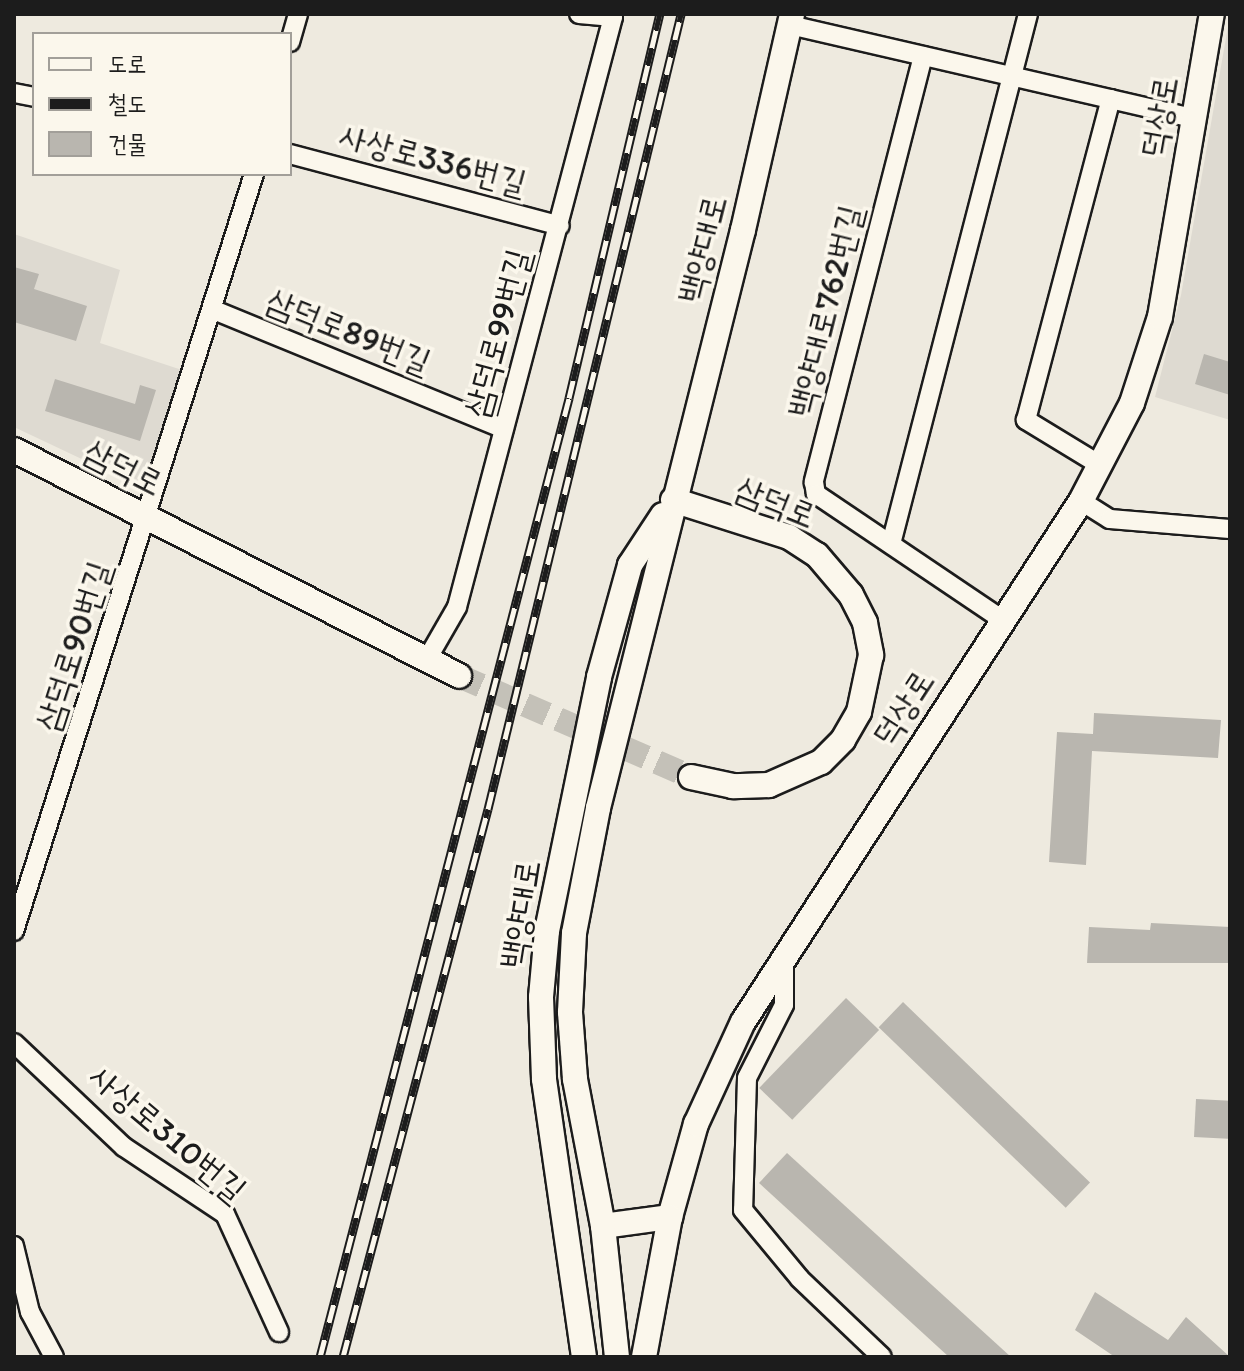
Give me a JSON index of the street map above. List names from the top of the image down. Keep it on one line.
{"streets":{"main road":["덕상로","백양대로","삼덕로"],"street":["사상로336번길","백양대로762번길","삼덕로89번길","삼덕로99번길","삼덕로90번길","사상로310번길"]},"crossings":[["덕상로","백양대로762번길"],["사상로336번길","삼덕로99번길"],["백양대로","삼덕로"],["삼덕로89번길","삼덕로99번길"],["삼덕로89번길","삼덕로"],["삼덕로89번길","삼덕로90번길"],["삼덕로99번길","삼덕로"],["삼덕로","삼덕로90번길"]],"legend":["도로","철도","건물"]}
